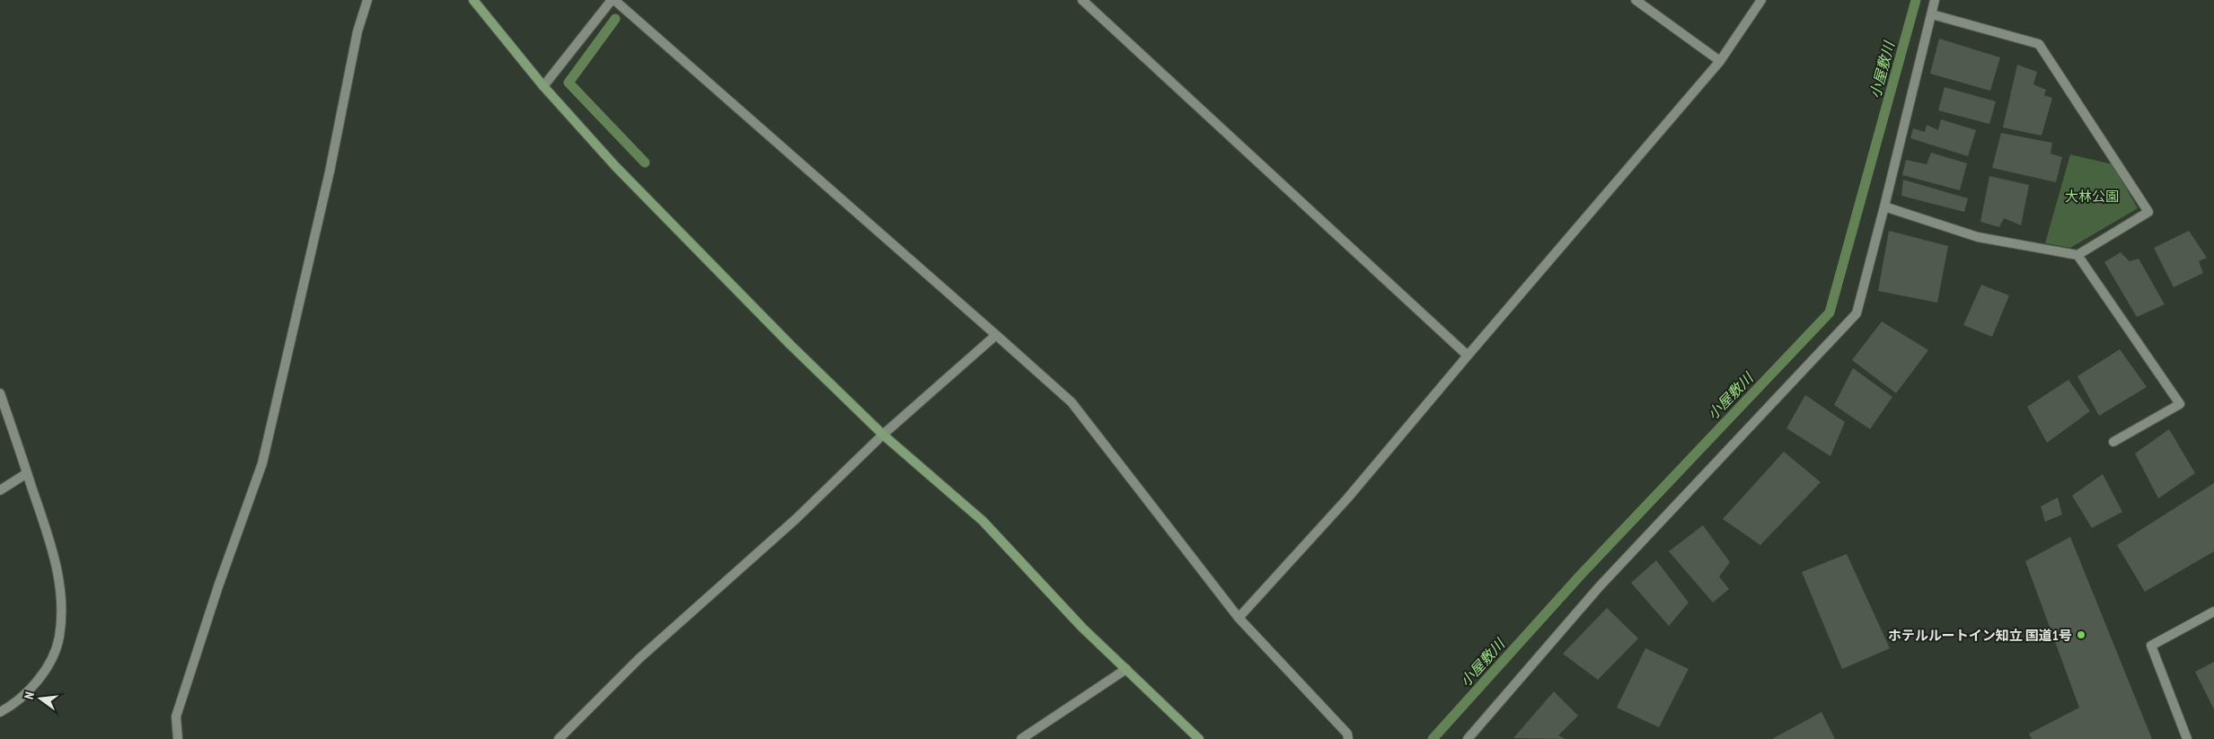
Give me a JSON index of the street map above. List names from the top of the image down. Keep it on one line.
{"water":["小屋敷川"],"parks":["大林公園"],"places":["ホテルルートイン知立 国道1号"],"north":"left"}
